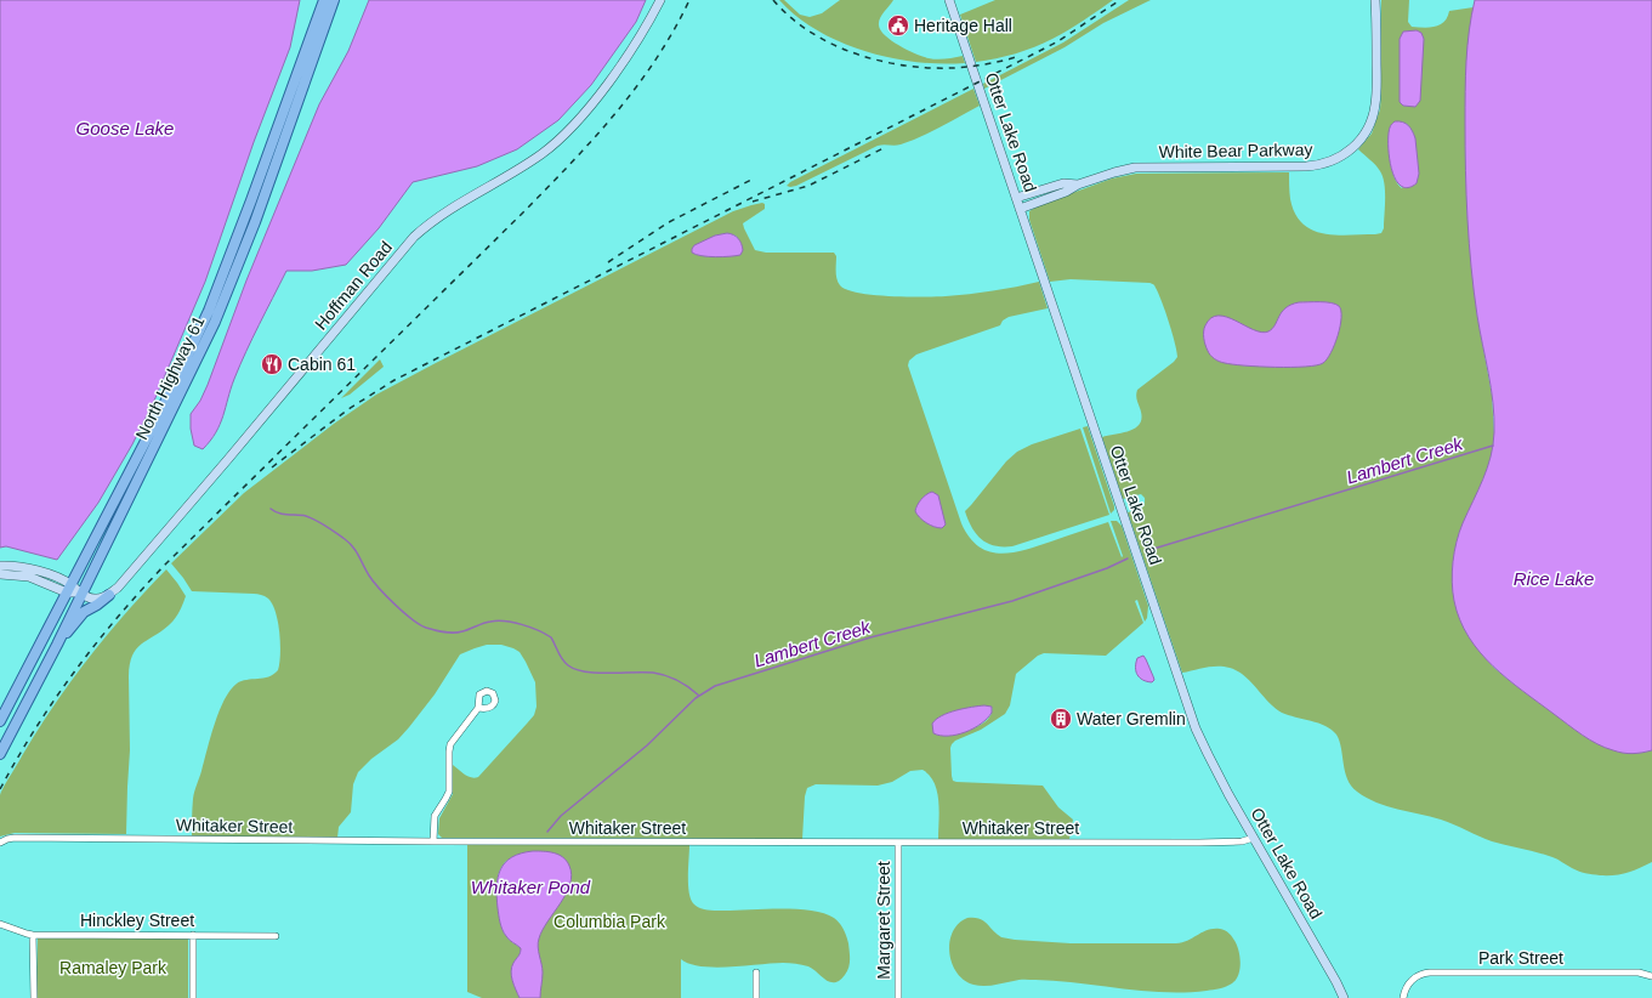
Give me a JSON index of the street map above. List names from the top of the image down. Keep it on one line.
{"streets":{"main road":["North Highway 61"],"street":["Otter Lake Road","White Bear Parkway","Hoffman Road","Whitaker Street","Hinckley Street","Margaret Street","Park Street"]},"crossings":[["Otter Lake Road","White Bear Parkway"],["Otter Lake Road","Whitaker Street"],["Whitaker Street","Margaret Street"]],"water":["Goose Lake","Lambert Creek","Rice Lake","Whitaker Pond"],"parks":["Columbia Park","Ramaley Park"],"places":{"public building":["Heritage Hall"],"restaurant":["Cabin 61"],"building":["Water Gremlin"]}}
